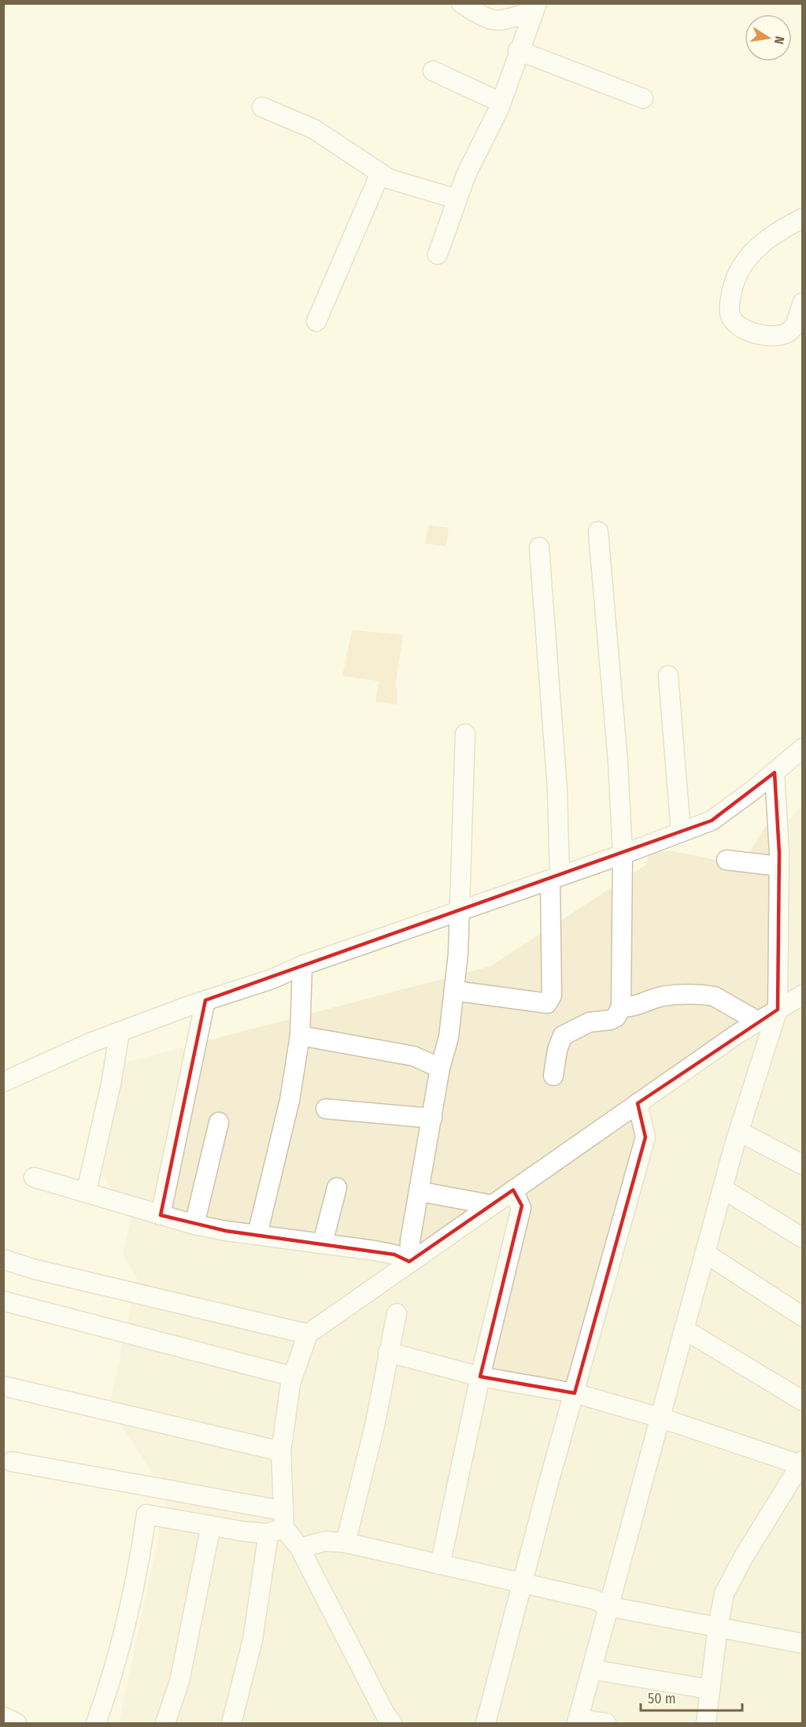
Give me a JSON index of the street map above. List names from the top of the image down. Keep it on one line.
{"scale_bar":"50 m","north":"right"}
